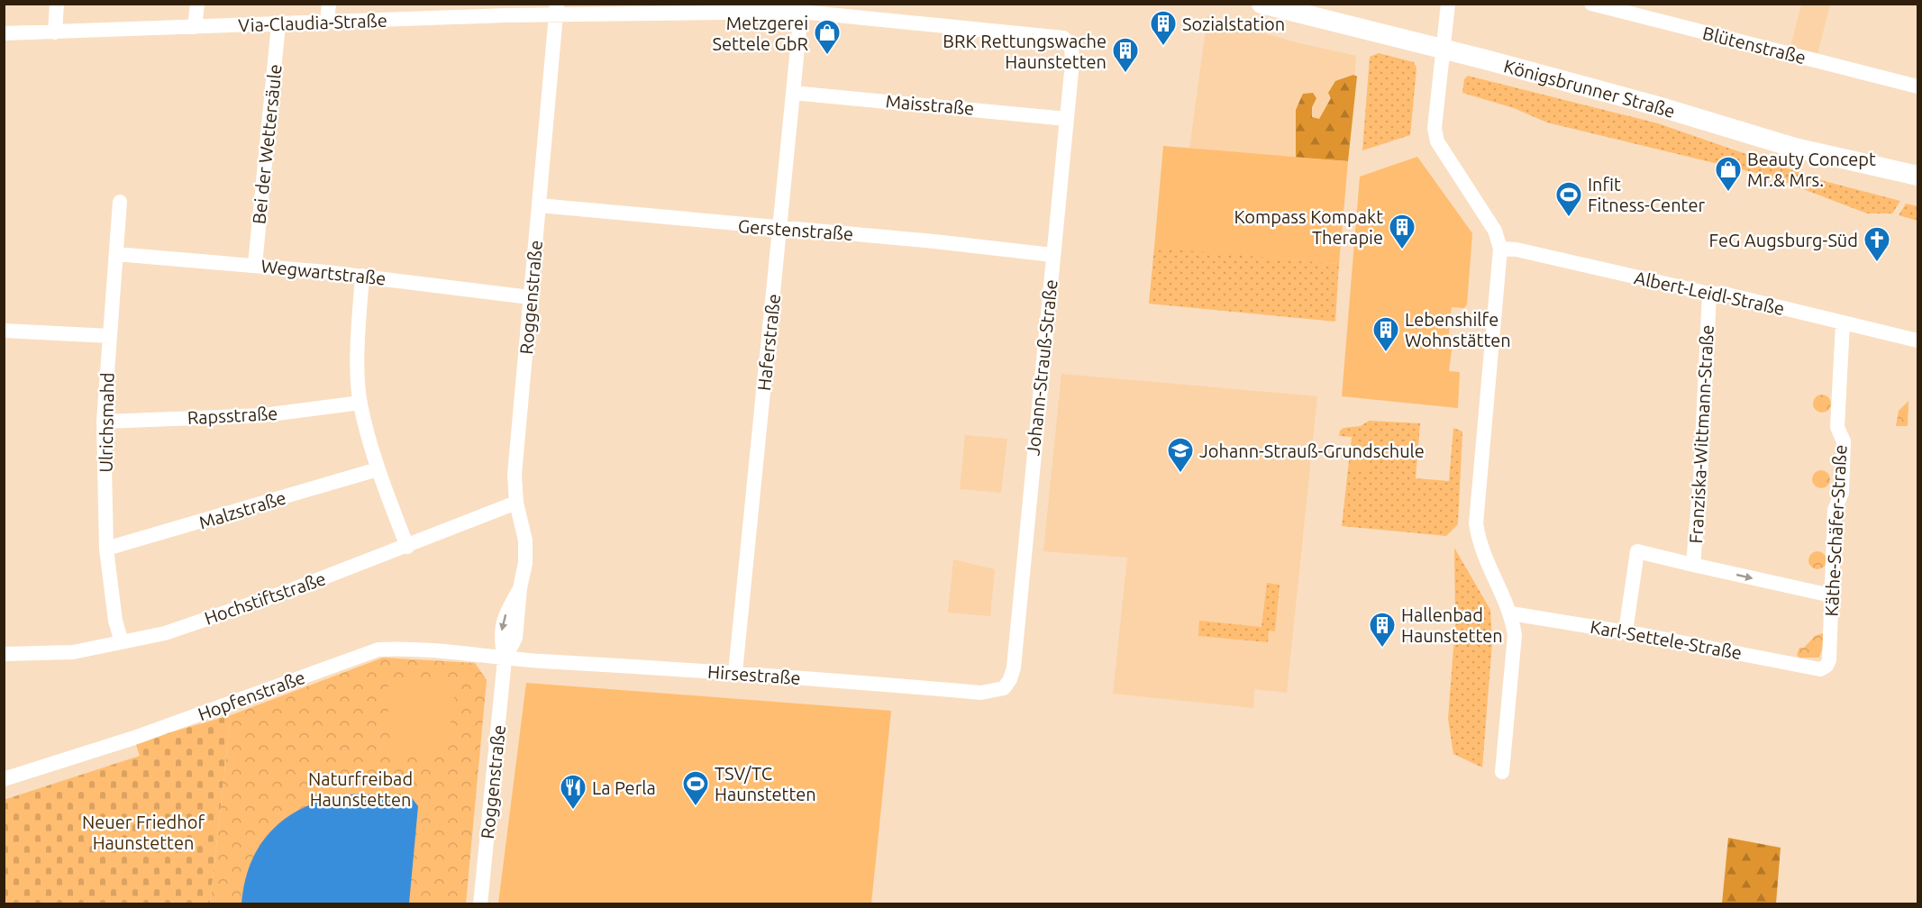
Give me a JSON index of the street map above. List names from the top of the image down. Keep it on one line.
{"streets":{"main road":["Königsbrunner Straße"],"street":["Via-Claudia-Straße","Blütenstraße","Maisstraße","Bei der Wettersäule","Gerstenstraße","Wegwartstraße","Albert-Leidl-Straße","Roggenstraße","Haferstraße","Johann-Strauß-Straße","Rapsstraße","Ulrichsmahd","Franziska-Wittmann-Straße","Malzstraße","Käthe-Schäfer-Straße","Hochstiftstraße","Karl-Settele-Straße","Hirsestraße","Hopfenstraße"]},"crossings":[["Via-Claudia-Straße","Bei der Wettersäule"],["Via-Claudia-Straße","Roggenstraße"],["Via-Claudia-Straße","Haferstraße"],["Via-Claudia-Straße","Johann-Strauß-Straße"],["Maisstraße","Haferstraße"],["Maisstraße","Johann-Strauß-Straße"],["Bei der Wettersäule","Wegwartstraße"],["Gerstenstraße","Roggenstraße"],["Gerstenstraße","Haferstraße"],["Gerstenstraße","Johann-Strauß-Straße"],["Wegwartstraße","Roggenstraße"],["Wegwartstraße","Ulrichsmahd"],["Albert-Leidl-Straße","Franziska-Wittmann-Straße"],["Albert-Leidl-Straße","Käthe-Schäfer-Straße"],["Roggenstraße","Hochstiftstraße"],["Roggenstraße","Hirsestraße"],["Roggenstraße","Hopfenstraße"],["Haferstraße","Hirsestraße"],["Johann-Strauß-Straße","Hirsestraße"],["Rapsstraße","Ulrichsmahd"],["Ulrichsmahd","Malzstraße"],["Ulrichsmahd","Hochstiftstraße"],["Franziska-Wittmann-Straße","Karl-Settele-Straße"],["Käthe-Schäfer-Straße","Karl-Settele-Straße"],["Hirsestraße","Hopfenstraße"]],"parks":["Naturfreibad Haunstetten","Neuer Friedhof Haunstetten"],"places":{"building":["Sozialstation","BRK Rettungswache Haunstetten","Kompass Kompakt Therapie","Lebenshilfe Wohnstätten","Hallenbad Haunstetten"],"shop":["Metzgerei Settele GbR","Beauty Concept Mr.& Mrs."],"sports":["Infit Fitness-Center","TSV/TC Haunstetten"],"church":["FeG Augsburg-Süd"],"school or university":["Johann-Strauß-Grundschule"],"restaurant":["La Perla"]}}
